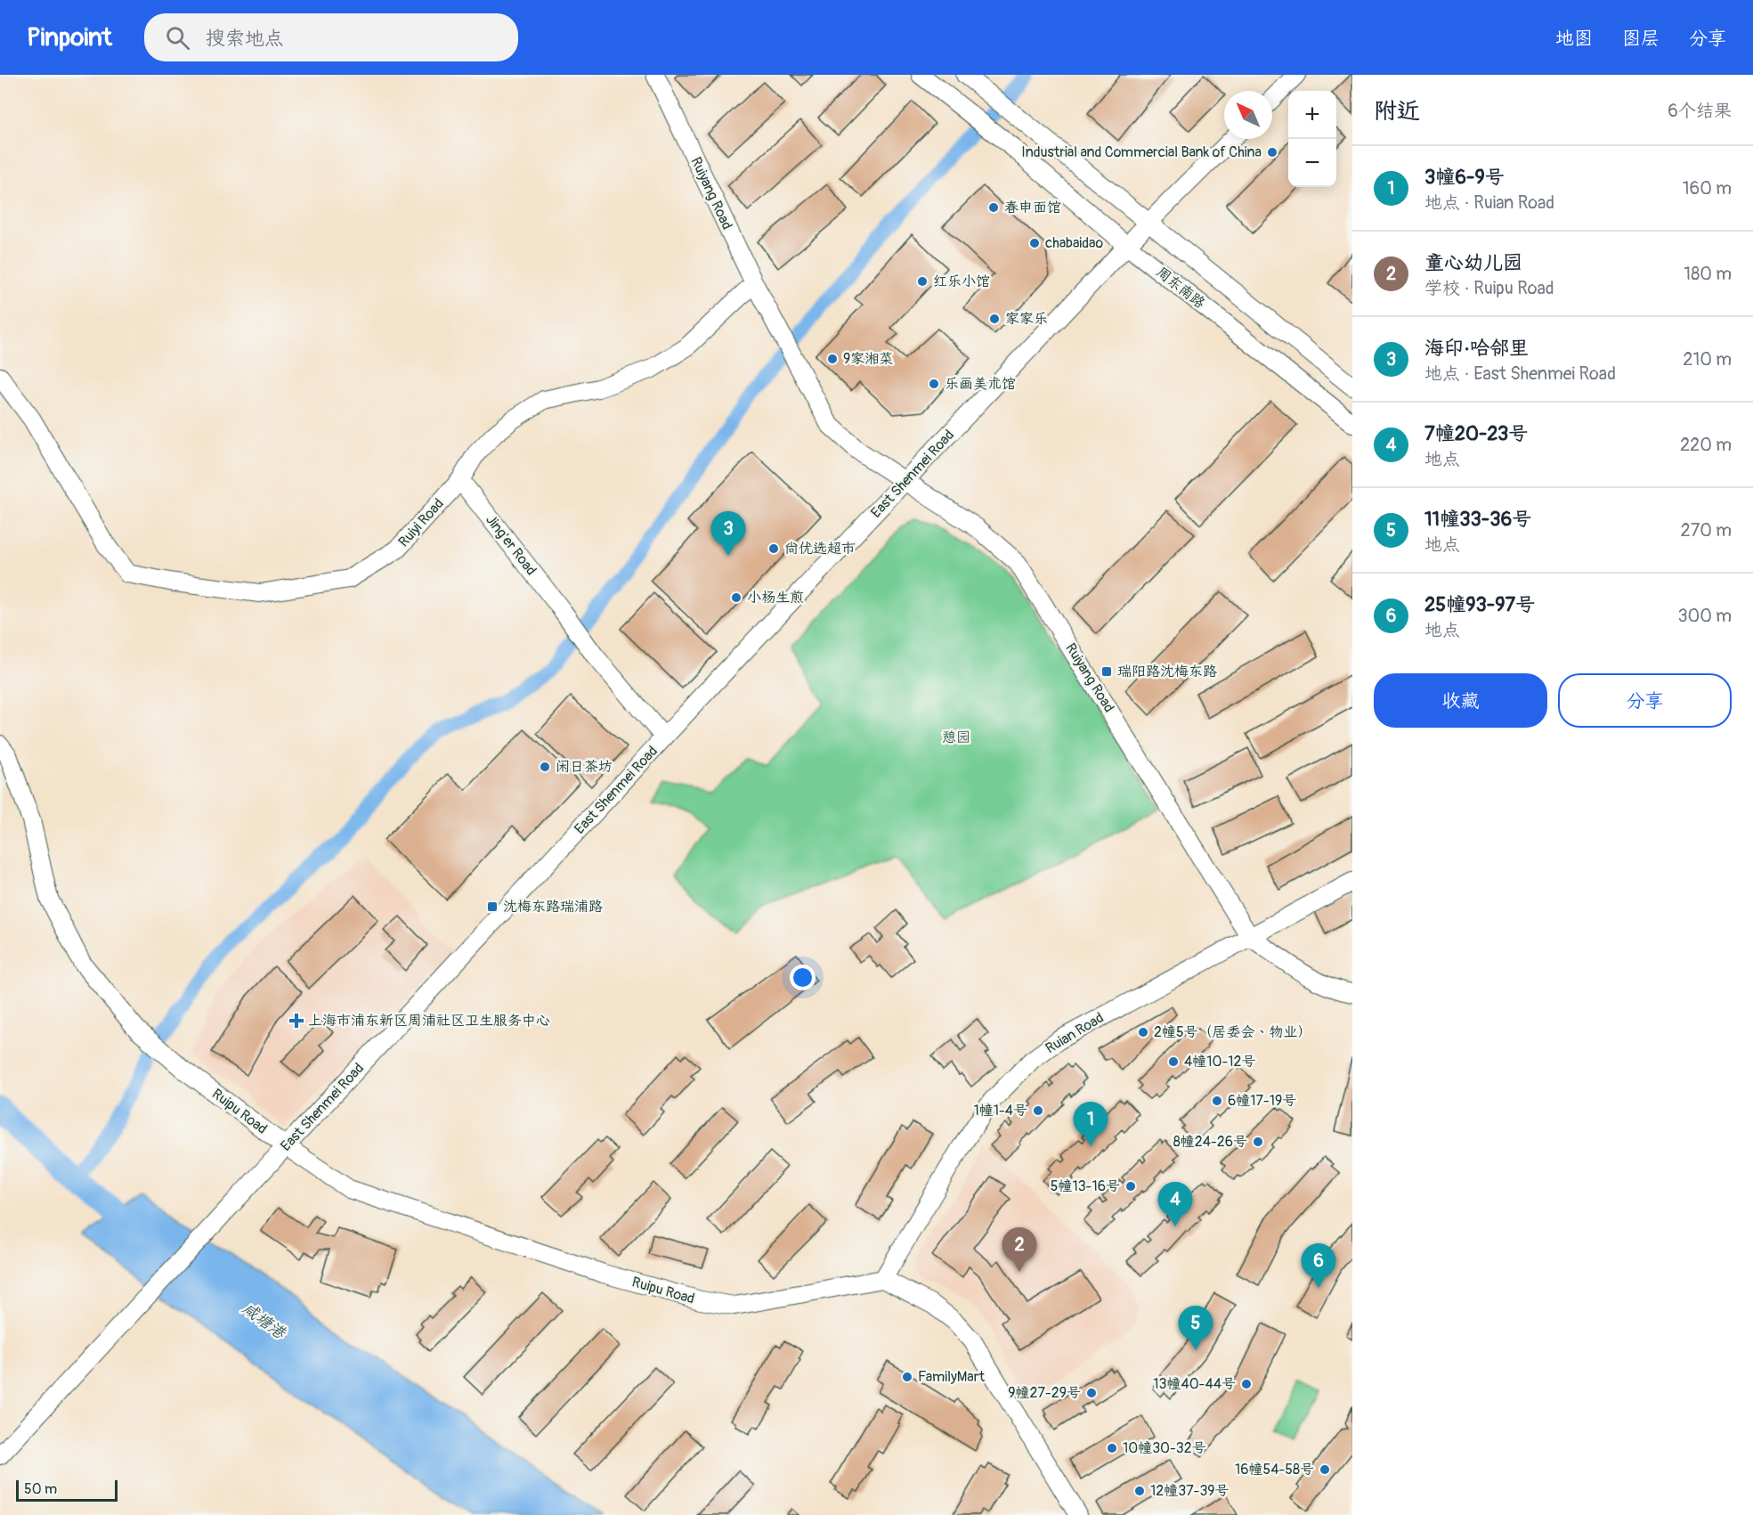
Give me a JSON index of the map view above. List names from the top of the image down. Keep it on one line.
{"streets":{"street":["Ruiyang Road","周东南路","East Shenmei Road","Ruiyi Road","Jing'er Road","Ruian Road","Ruipu Road"]},"crossings":[["Ruiyang Road","East Shenmei Road"],["Ruiyang Road","Ruiyi Road"],["Ruiyang Road","Ruian Road"],["周东南路","East Shenmei Road"],["East Shenmei Road","Jing'er Road"],["East Shenmei Road","Ruipu Road"],["Ruiyi Road","Jing'er Road"],["Ruian Road","Ruipu Road"]],"water":["咸塘港"],"parks":["憩园"],"places":{"other":["Industrial and Commercial Bank of China","春申面馆","chabaidao","红乐小馆","家家乐","9家湘菜","乐画美术馆","尚优选超市","小杨生煎","闲日茶坊","2幢5号（居委会、物业）","4幢10-12号","6幢17-19号","1幢1-4号","8幢24-26号","5幢13-16号","FamilyMart","13幢40-44号","9幢27-29号","10幢30-32号","16幢54-58号","12幢37-39号"],"transit":["瑞阳路沈梅东路","沈梅东路瑞浦路"],"health":["上海市浦东新区周浦社区卫生服务中心"]},"scale_bar":"50 m","north":"top left","page":{"header":"Pinpoint","search":"搜索地点","nav":["地图","图层","分享"],"heading":["附近","6个结果"],"map_buttons":["+","−"],"list":[{"mark":"1","name":"3幢6-9号","note":"地点 · Ruian Road","value":"160 m"},{"mark":"2","name":"童心幼儿园","note":"学校 · Ruipu Road","value":"180 m"},{"mark":"3","name":"海印·哈邻里","note":"地点 · East Shenmei Road","value":"210 m"},{"mark":"4","name":"7幢20-23号","note":"地点","value":"220 m"},{"mark":"5","name":"11幢33-36号","note":"地点","value":"270 m"},{"mark":"6","name":"25幢93-97号","note":"地点","value":"300 m"}],"pins":["3","1","4","2","6","5"],"buttons":["收藏","分享"],"scale":"50 m"}}
